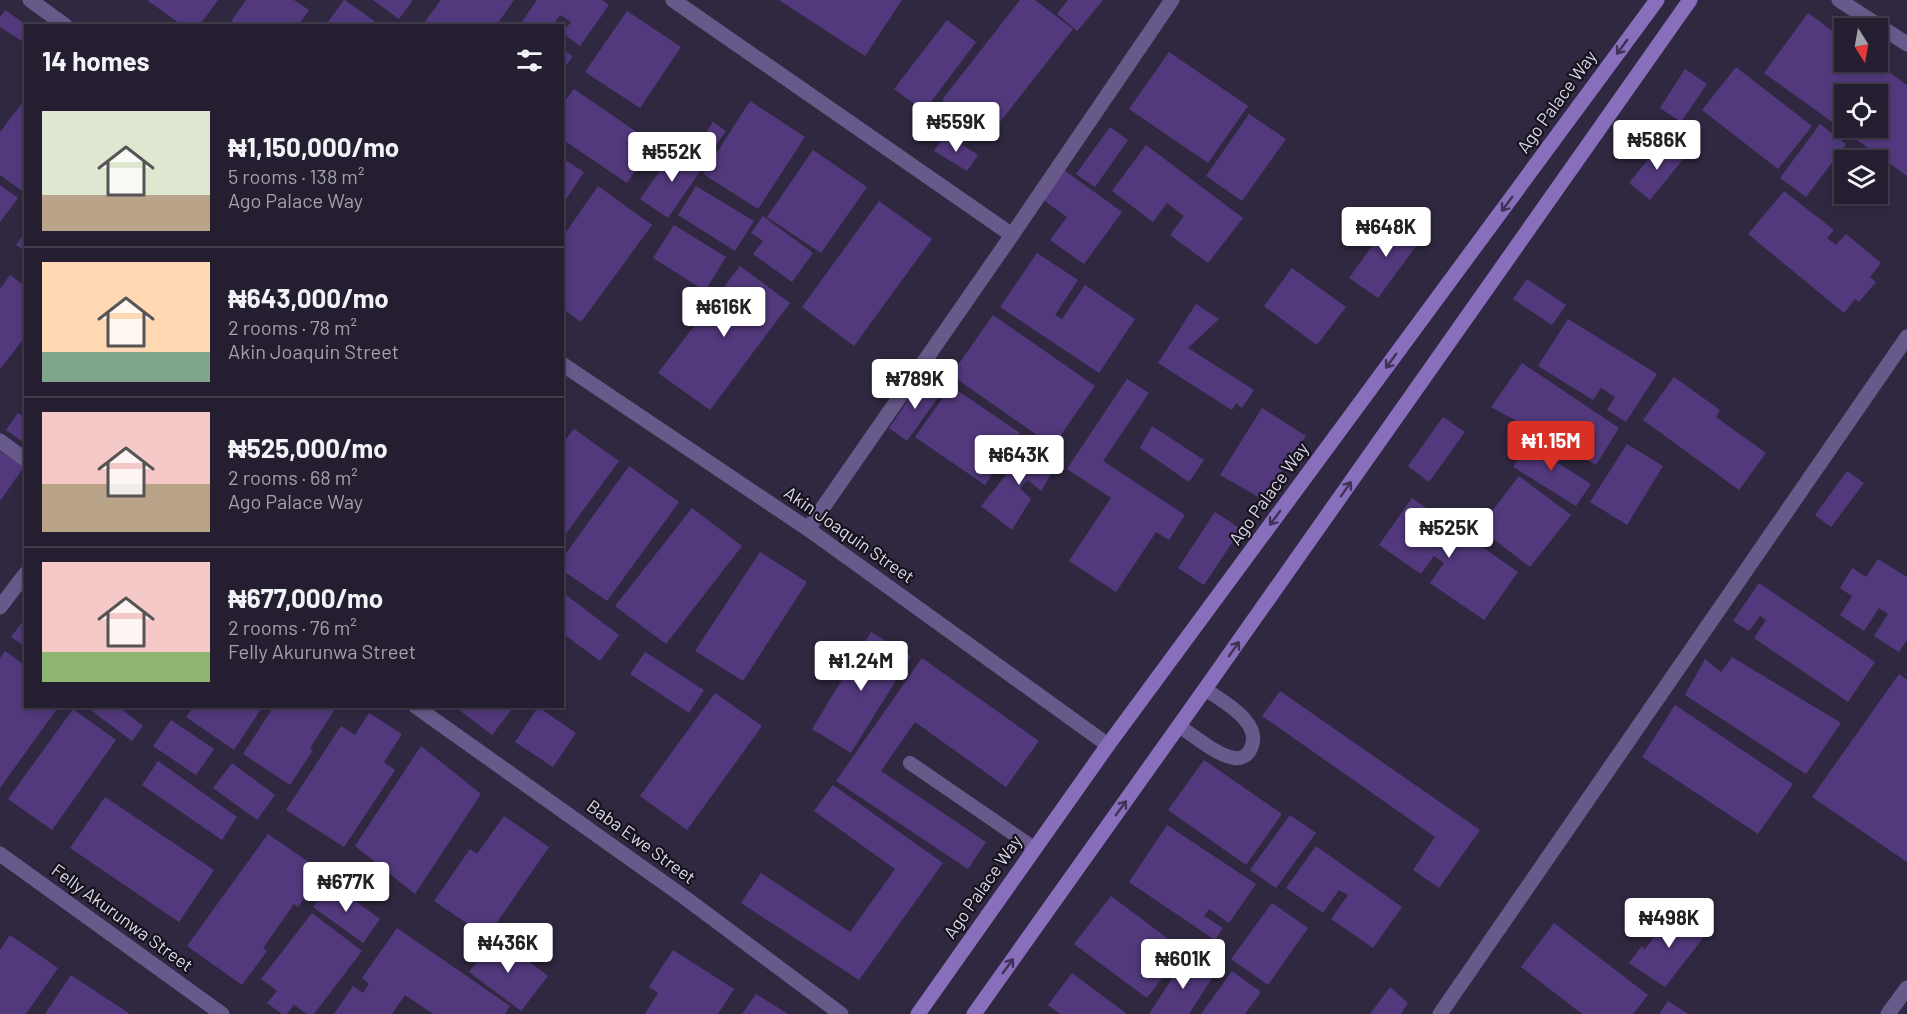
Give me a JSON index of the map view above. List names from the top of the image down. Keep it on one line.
{"streets":{"main road":["Ago Palace Way"],"street":["Akin Joaquin Street","Baba Ewe Street","Felly Akurunwa Street"]},"crossings":[["Ago Palace Way","Akin Joaquin Street"]],"north":"bottom","page":{"heading":"14 homes","list":[{"name":"₦1,150,000/mo","note":"5 rooms · 138 m² · Ago Palace Way"},{"name":"₦643,000/mo","note":"2 rooms · 78 m² · Akin Joaquin Street"},{"name":"₦525,000/mo","note":"2 rooms · 68 m² · Ago Palace Way"},{"name":"₦677,000/mo","note":"2 rooms · 76 m² · Felly Akurunwa Street"}],"price":["₦559K","₦586K","₦552K","₦648K","₦616K","₦789K","₦1.15M","₦643K","₦525K","₦1.24M","₦677K","₦498K","₦436K","₦601K"]}}
